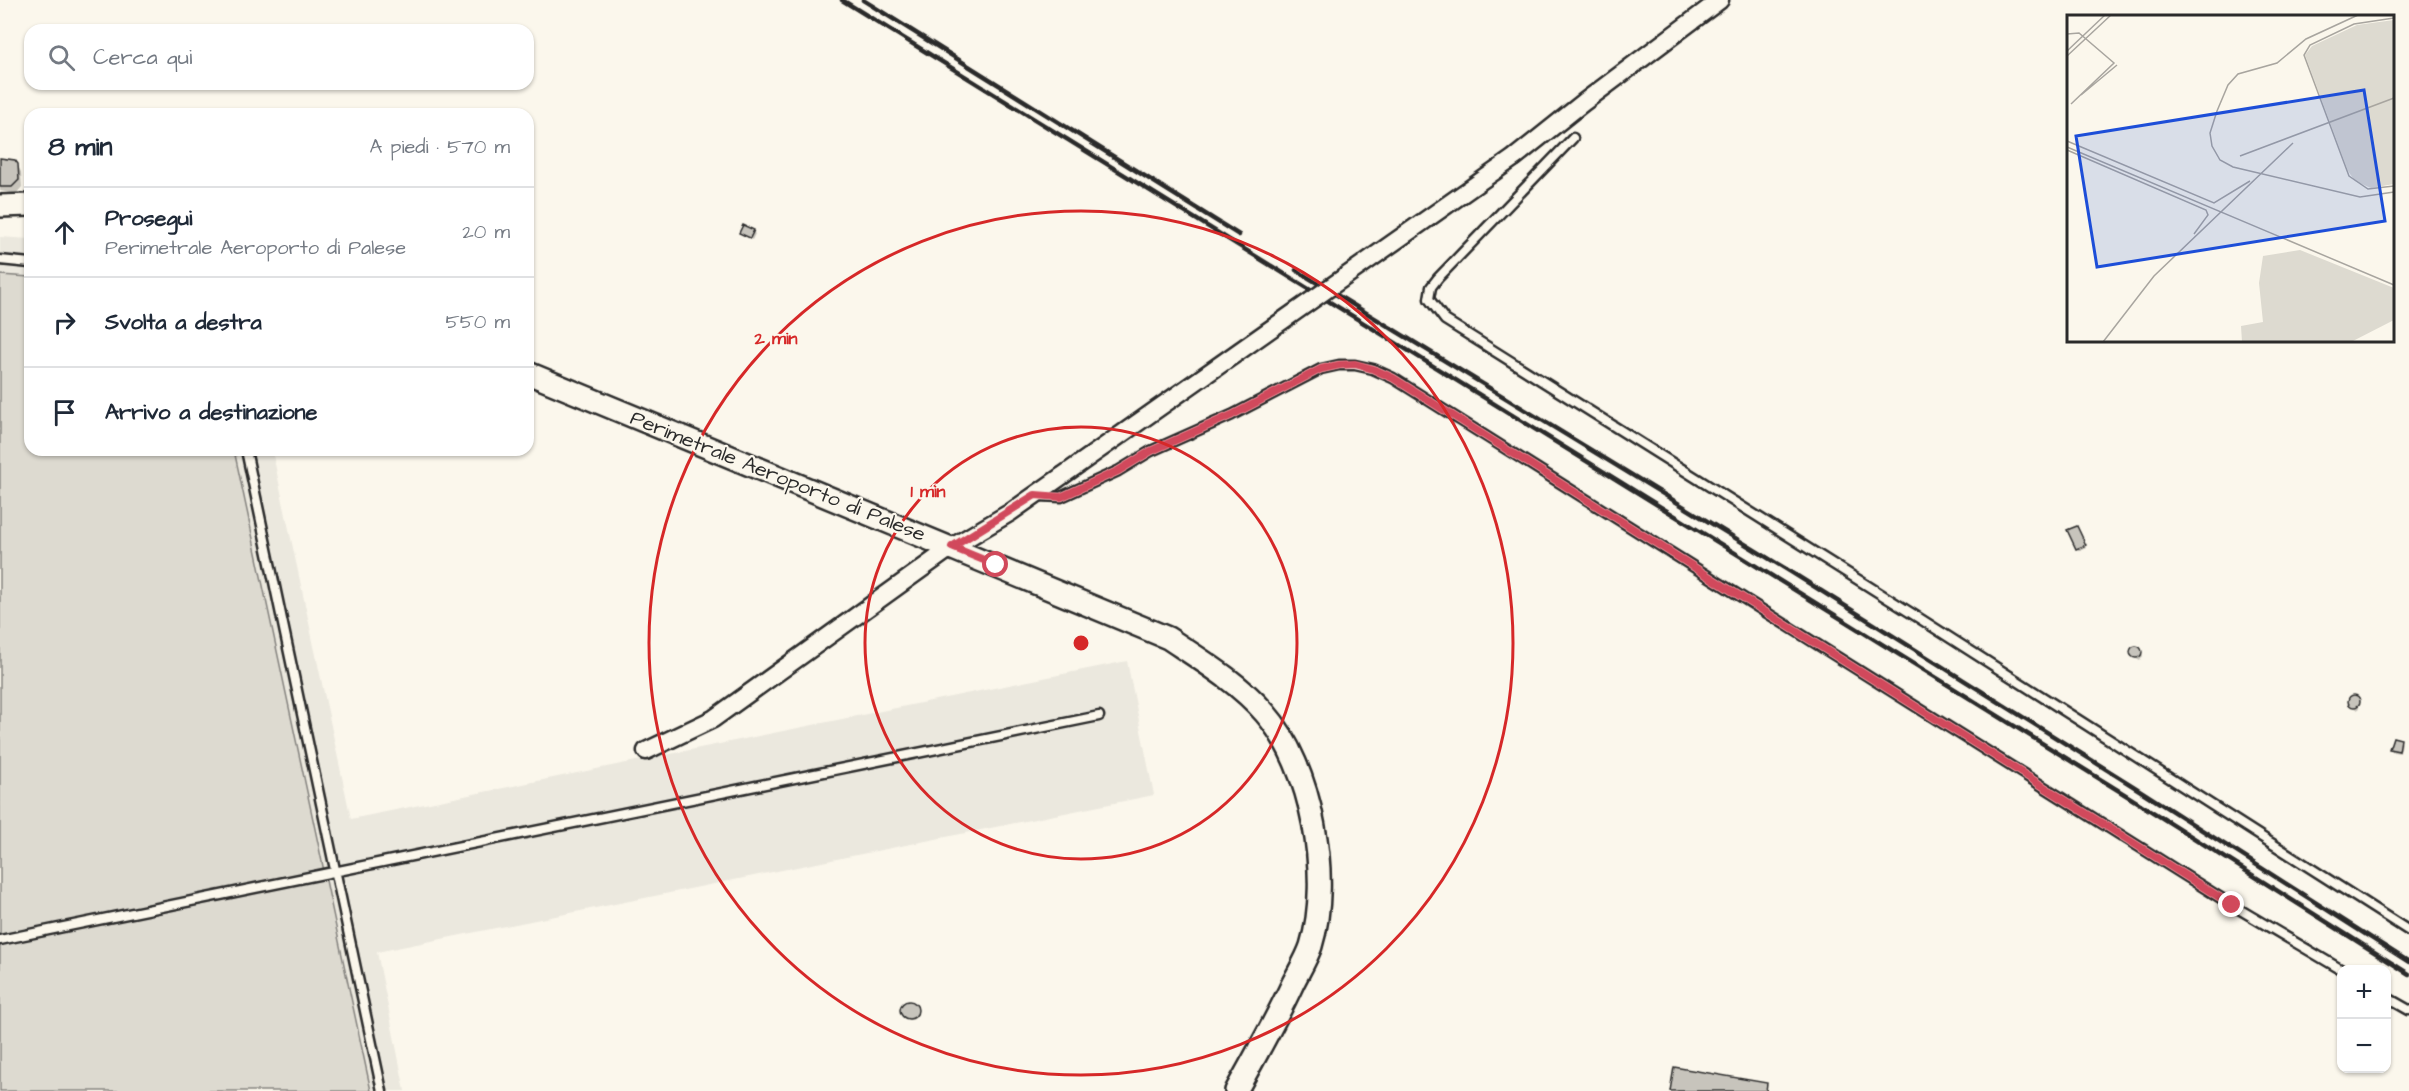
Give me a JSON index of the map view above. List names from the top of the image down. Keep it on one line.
{"streets":{"street":["Perimetrale Aeroporto di Palese"]},"page":{"search":"Cerca qui","heading":["8 min","A piedi · 570 m"],"list":[["Prosegui","Perimetrale Aeroporto di Palese","20 m"],["Svolta a destra","550 m"],"Arrivo a destinazione"],"map_buttons":["+","−"]},"rings":["2 min","1 min"]}
